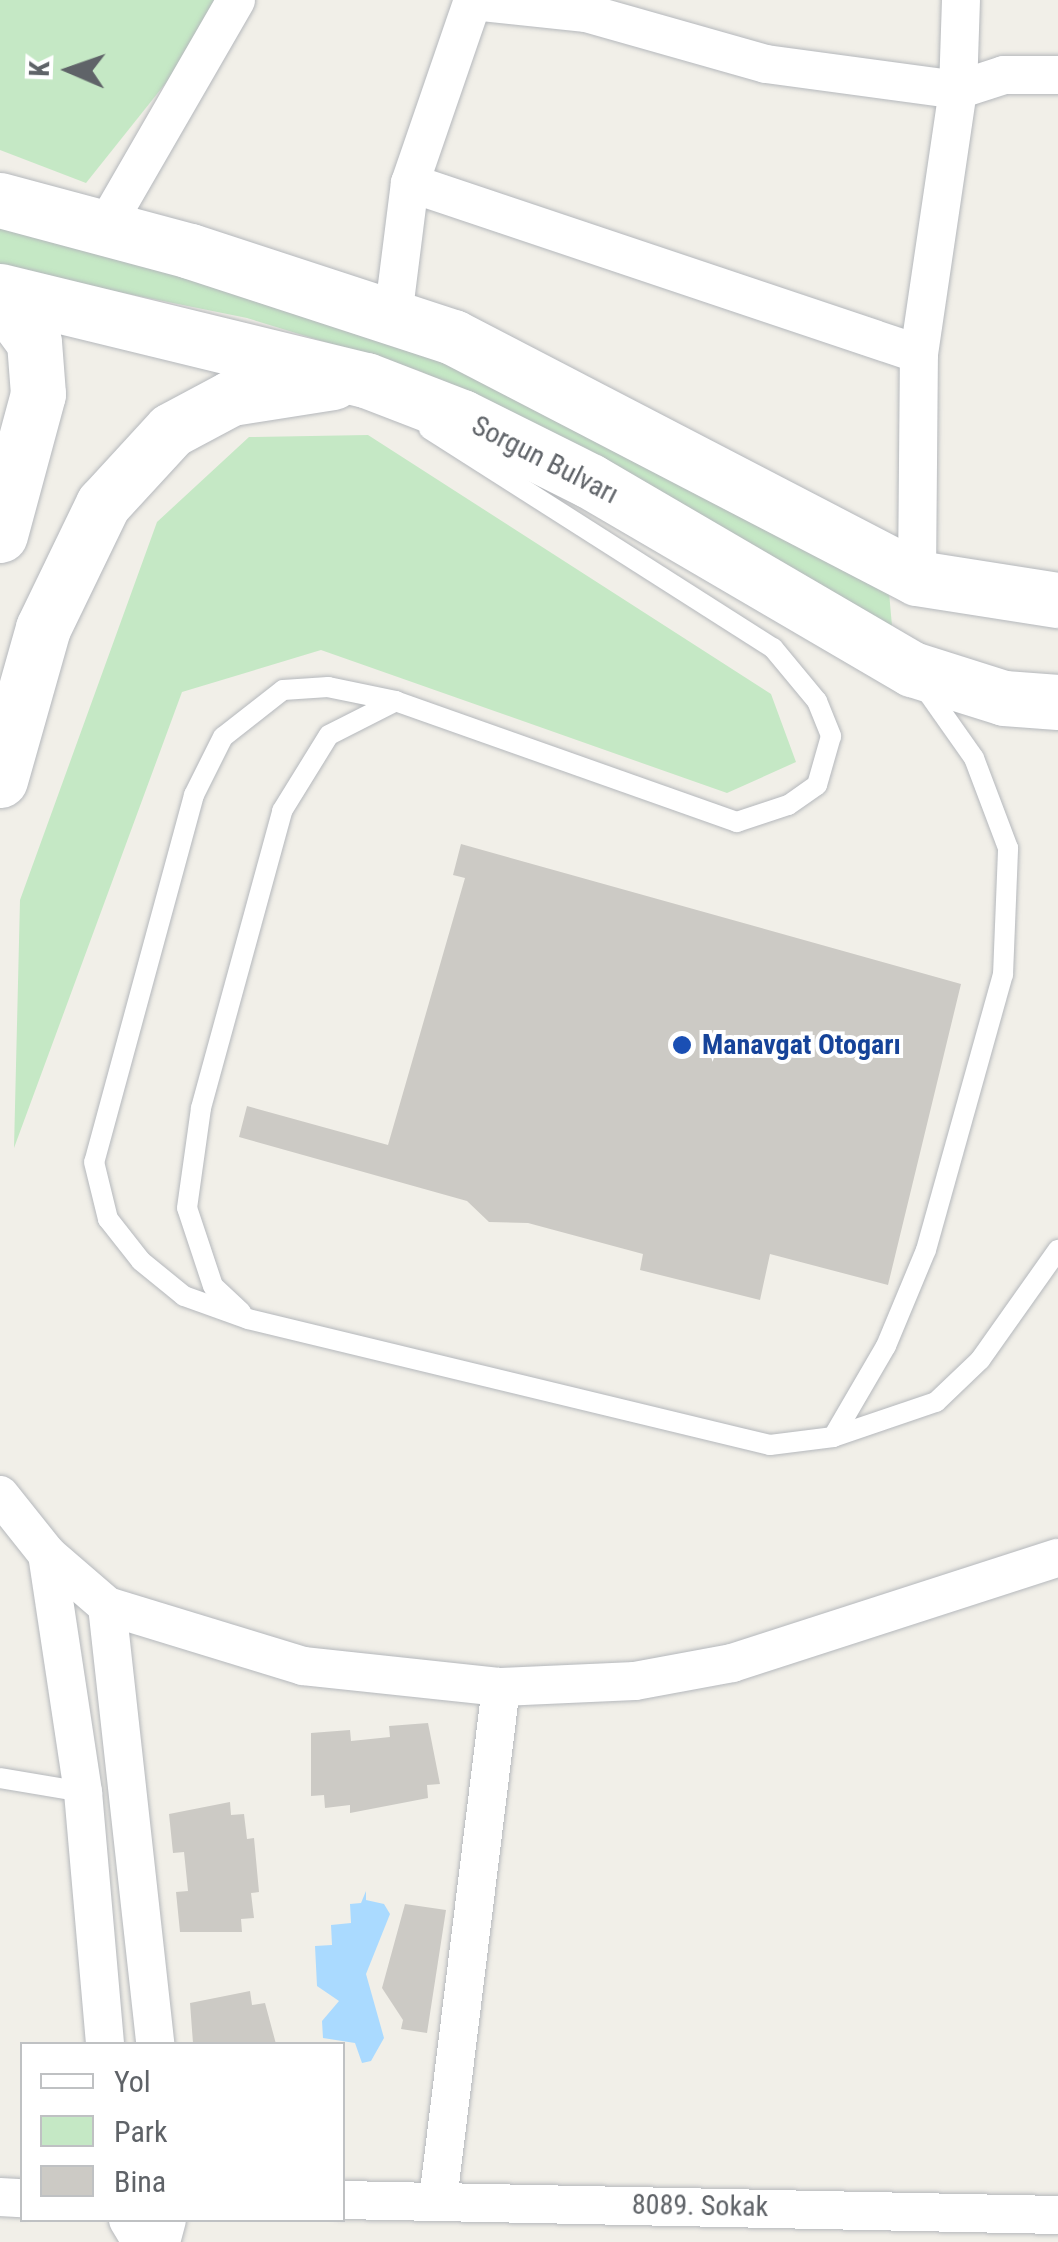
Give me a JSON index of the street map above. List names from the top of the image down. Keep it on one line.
{"streets":{"main road":["Sorgun Bulvarı"],"street":["8089. Sokak"]},"places":["Manavgat Otogarı"],"legend":["Yol","Park","Bina"],"north":"left"}
